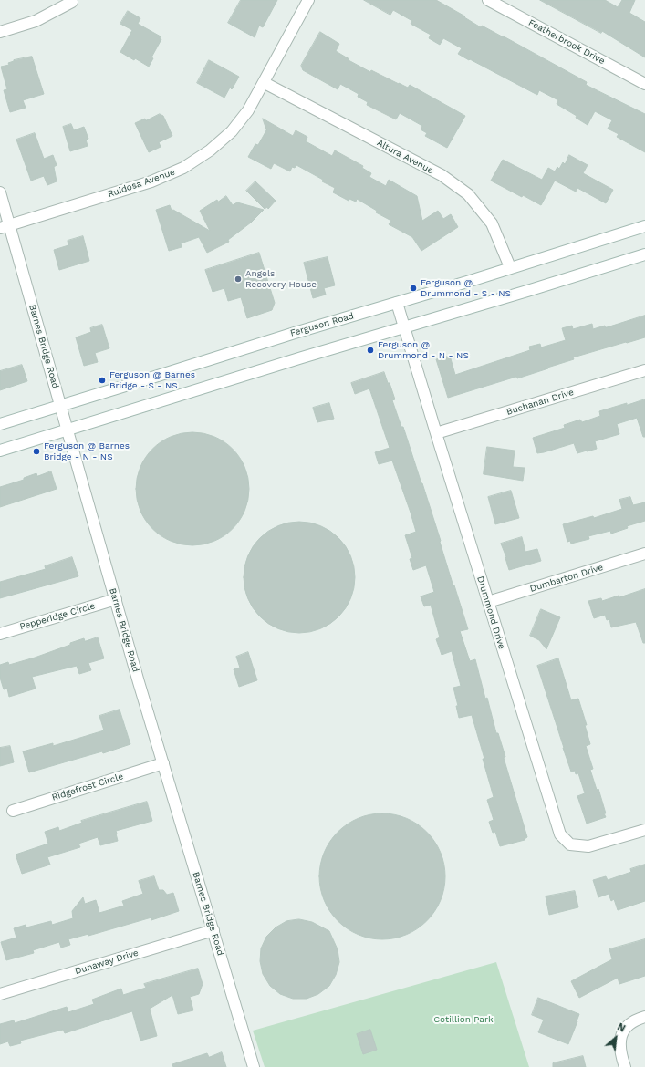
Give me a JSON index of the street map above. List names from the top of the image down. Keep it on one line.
{"streets":{"street":["Featherbrook Drive","Altura Avenue","Ruidosa Avenue","Ferguson Road","Barnes Bridge Road","Buchanan Drive","Dumbarton Drive","Drummond Drive","Pepperidge Circle","Ridgefrost Circle","Dunaway Drive"]},"crossings":[["Altura Avenue","Ruidosa Avenue"],["Altura Avenue","Ferguson Road"],["Ruidosa Avenue","Barnes Bridge Road"],["Ferguson Road","Barnes Bridge Road"],["Ferguson Road","Drummond Drive"],["Barnes Bridge Road","Pepperidge Circle"],["Barnes Bridge Road","Ridgefrost Circle"],["Barnes Bridge Road","Dunaway Drive"],["Buchanan Drive","Drummond Drive"],["Dumbarton Drive","Drummond Drive"]],"parks":["Cotillion Park"],"places":["Angels Recovery House","Ferguson @ Drummond - S - NS","Ferguson @ Drummond - N - NS","Ferguson @ Barnes Bridge - S - NS","Ferguson @ Barnes Bridge - N - NS"],"north":"top right"}
